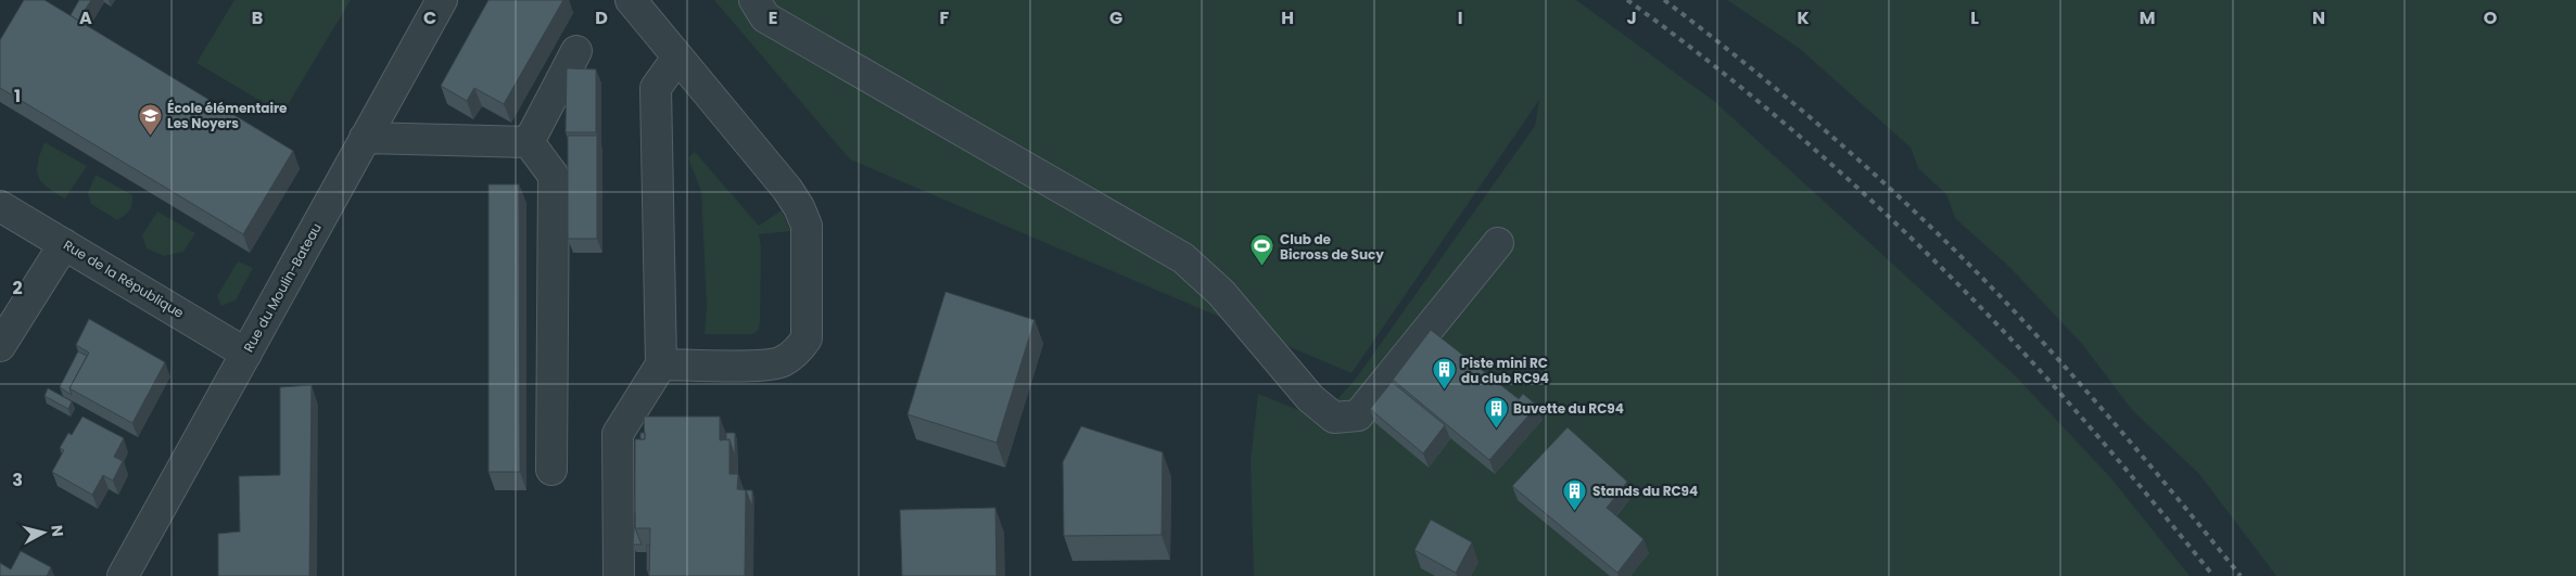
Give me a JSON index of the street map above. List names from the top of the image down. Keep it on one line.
{"streets":{"street":["Rue de la République","Rue du Moulin-Bateau"]},"crossings":[["Rue de la République","Rue du Moulin-Bateau"]],"places":{"school or university":["École élémentaire Les Noyers"],"sports":["Club de Bicross de Sucy"],"building":["Piste mini RC du club RC94","Buvette du RC94","Stands du RC94"]},"north":"right","grid":{"columns":["A","B","C","D","E","F","G","H","I","J","K","L","M","N","O"],"rows":["1","2","3"]}}
